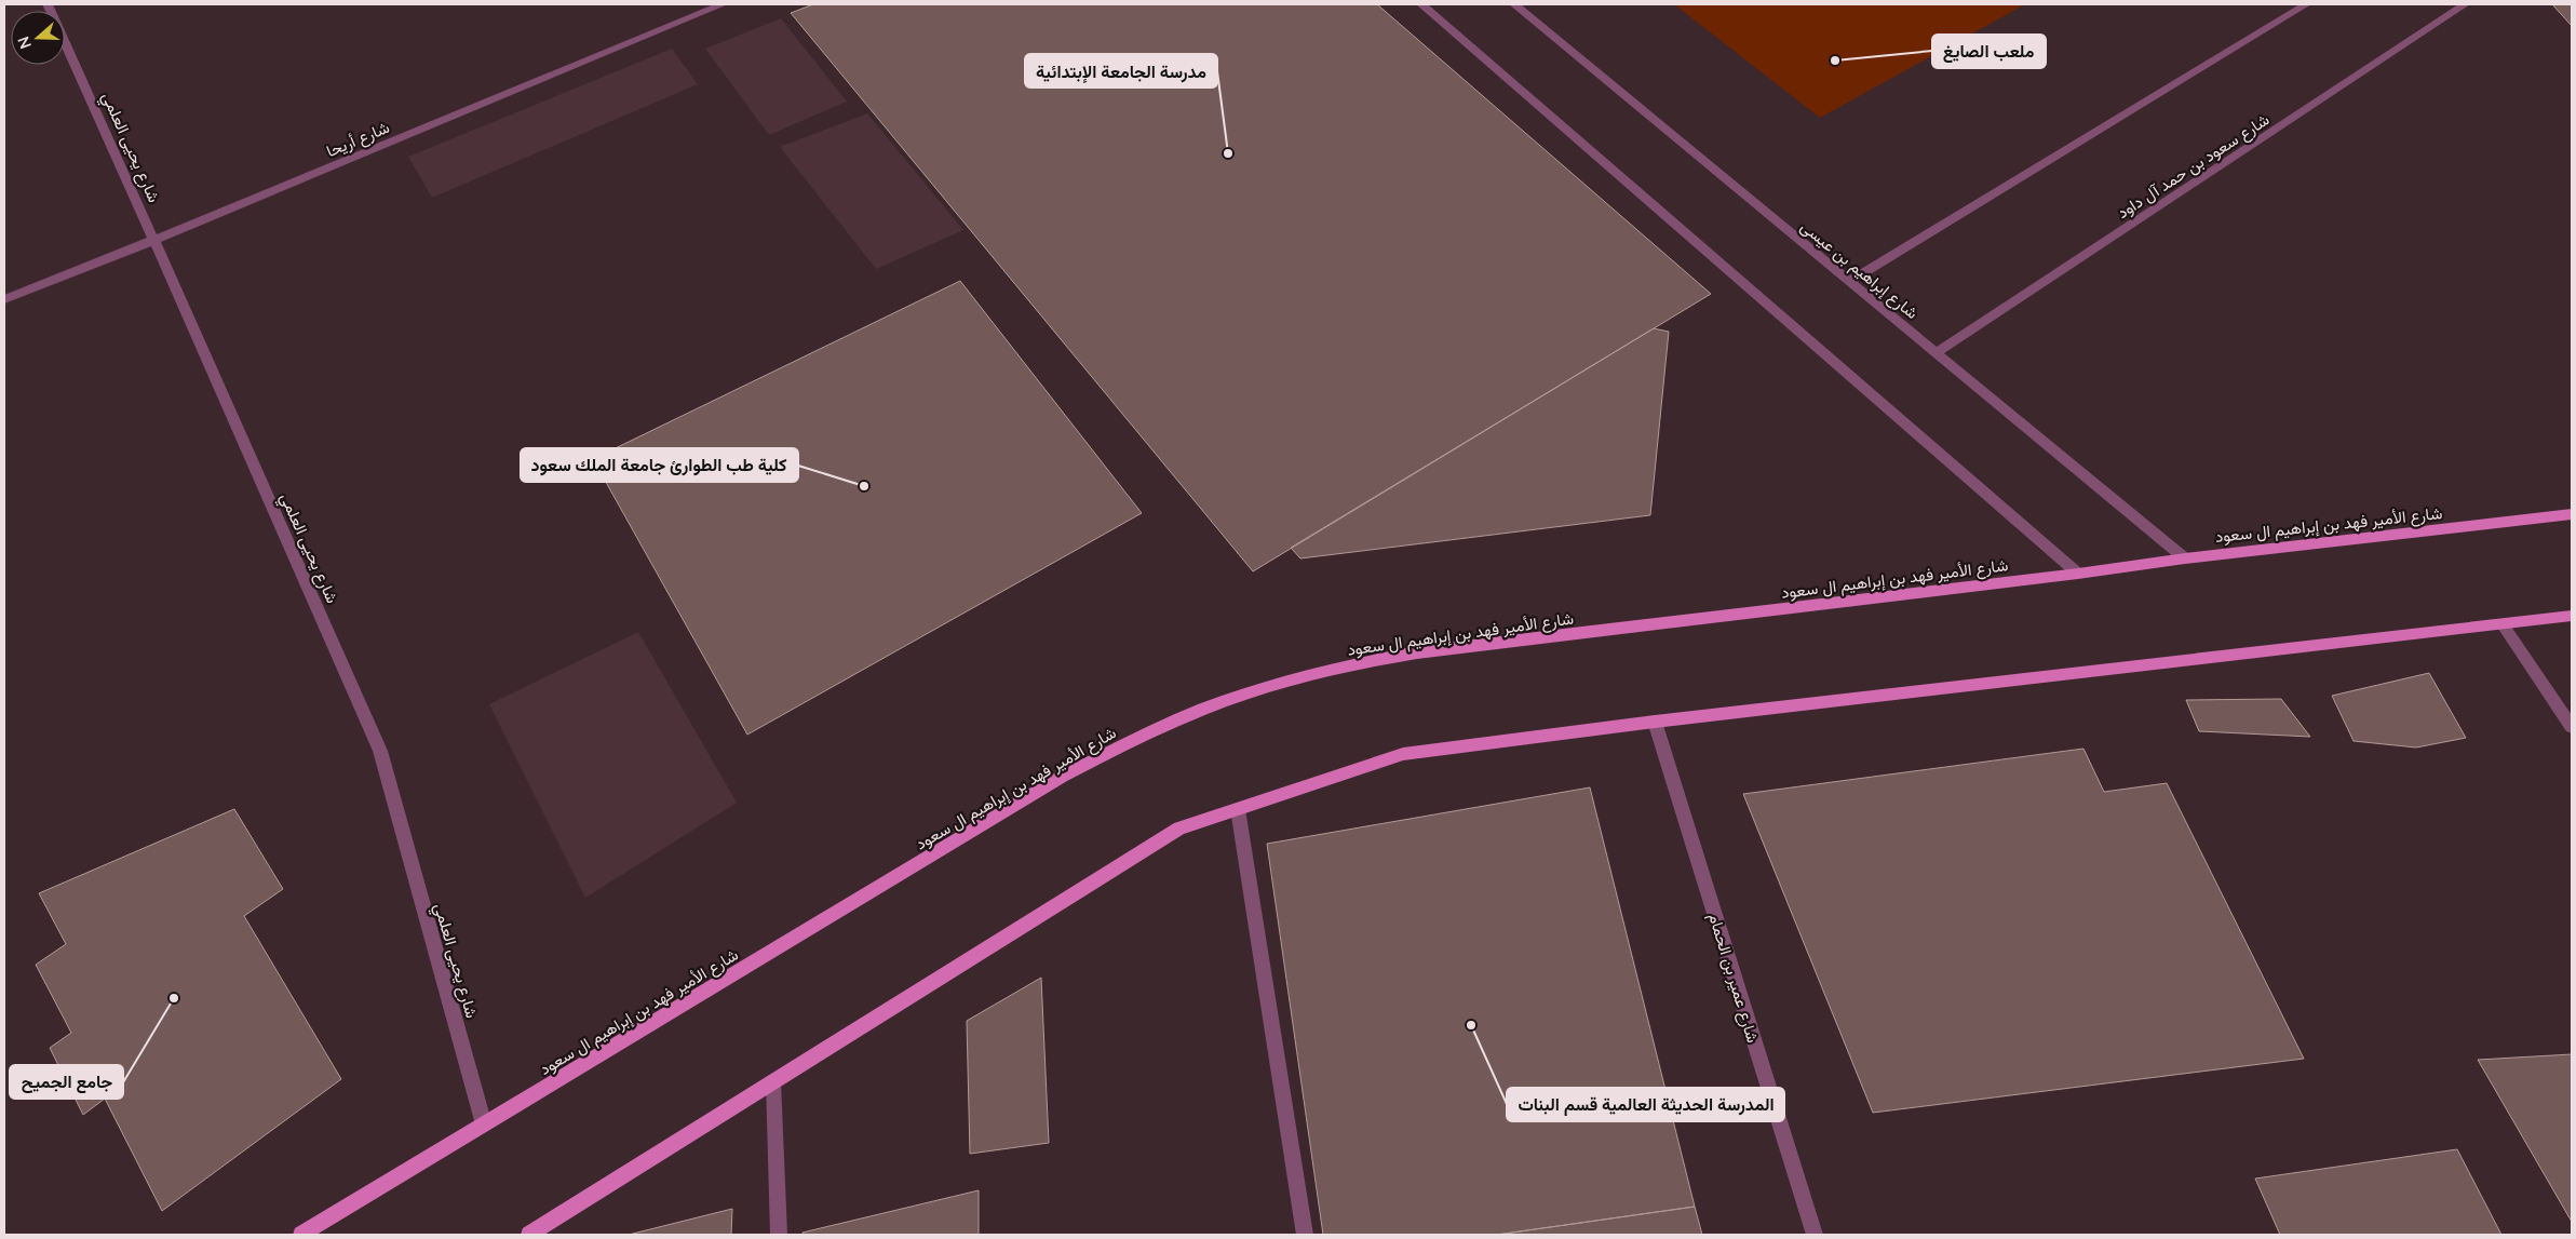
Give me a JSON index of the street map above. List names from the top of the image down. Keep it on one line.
{"streets":{"main road":["شارع الأمير فهد بن إبراهيم ال سعود"],"street":["شارع أريحا","شارع يحيى العلمي","شارع سعود بن حمد آل داود","شارع إبراهيم بن عيسى","شارع عمير بن الحمام"]},"crossings":[["شارع أريحا","شارع يحيى العلمي"],["شارع يحيى العلمي","شارع الأمير فهد بن إبراهيم ال سعود"],["شارع سعود بن حمد آل داود","شارع إبراهيم بن عيسى"],["شارع إبراهيم بن عيسى","شارع الأمير فهد بن إبراهيم ال سعود"]],"places":["ملعب الصايغ","مدرسة الجامعة الإبتدائية","كلية طب الطوارئ جامعة الملك سعود","جامع الجميح","المدرسة الحديثة العالمية قسم البنات"],"north":"left"}
